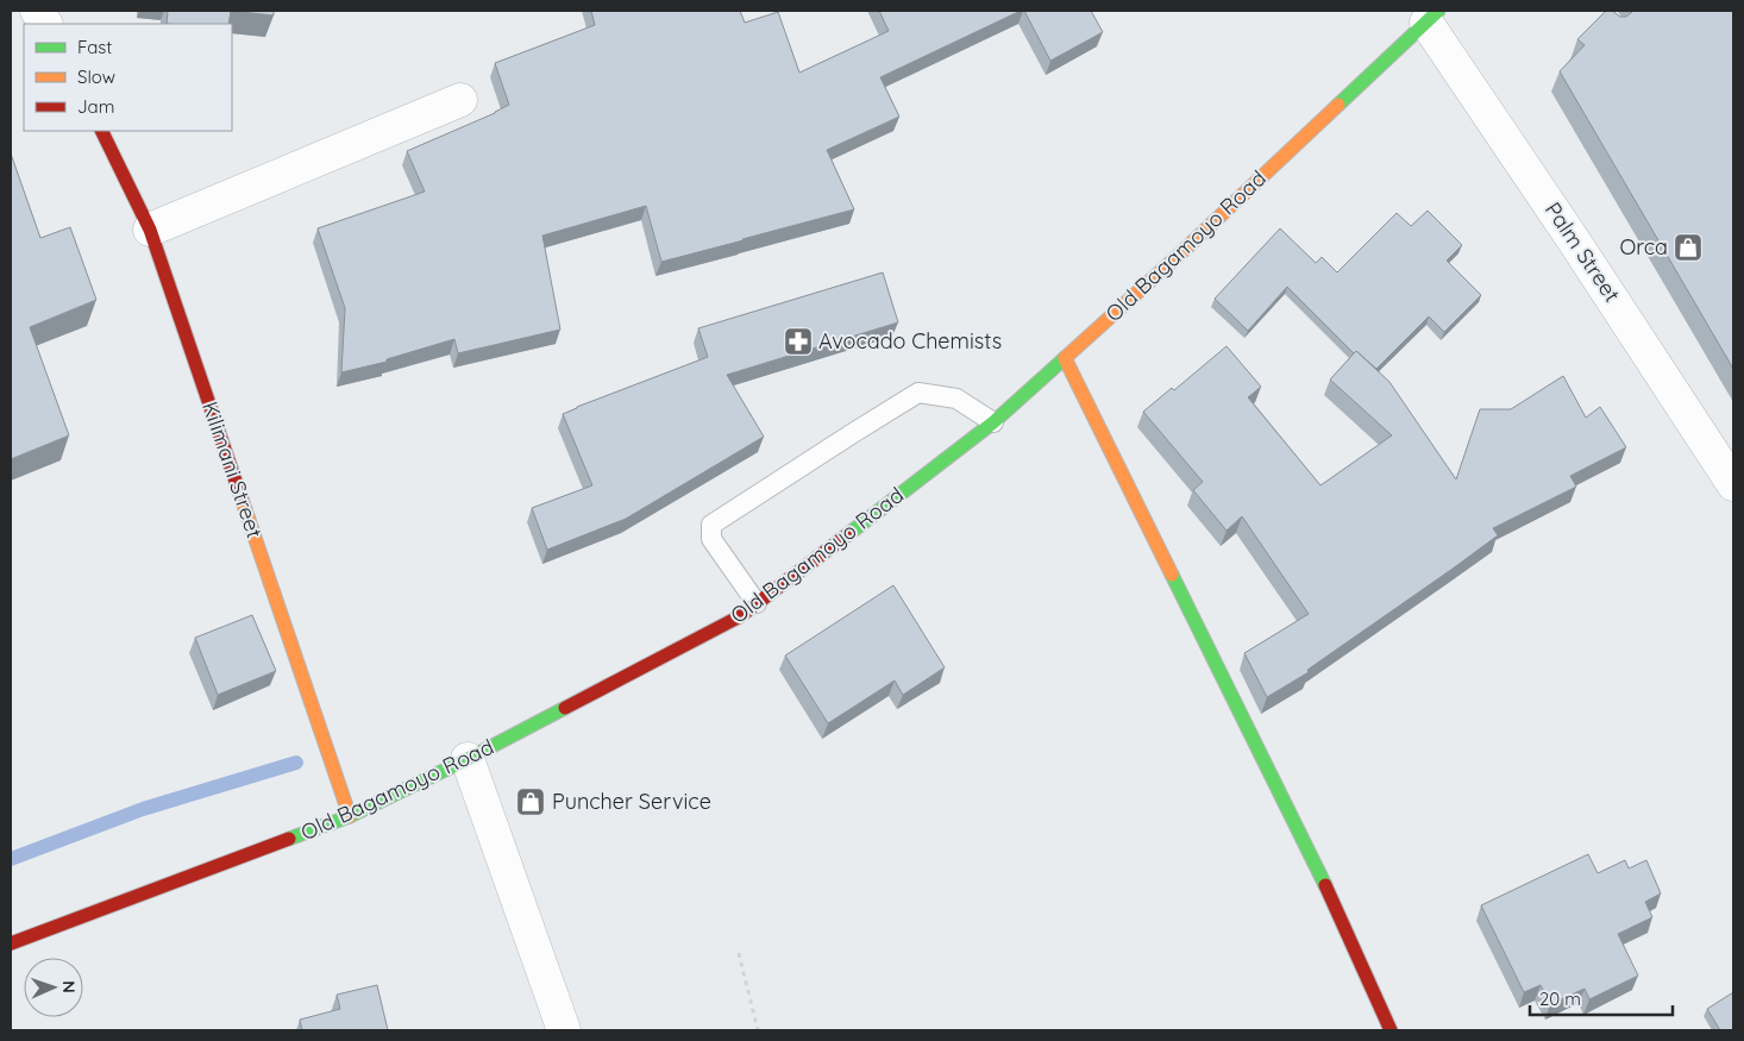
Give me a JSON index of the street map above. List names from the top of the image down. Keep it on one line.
{"streets":{"main road":["Old Bagamoyo Road","Kilimani Street"],"street":["Palm Street"]},"crossings":[["Old Bagamoyo Road","Palm Street"],["Old Bagamoyo Road","Kilimani Street"]],"places":{"shop":["Orca","Puncher Service"],"pharmacy":["Avocado Chemists"]},"legend":["Fast","Slow","Jam"],"scale_bar":"20 m","north":"right"}
